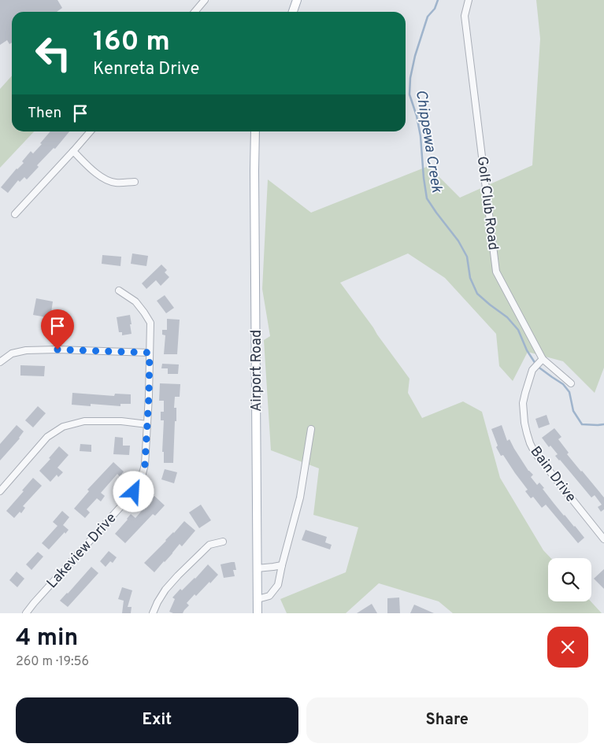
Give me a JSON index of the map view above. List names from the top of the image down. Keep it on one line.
{"streets":{"main road":["Airport Road"],"street":["Golf Club Road","Bain Drive","Lakeview Drive"]},"crossings":[["Golf Club Road","Bain Drive"]],"water":["Chippewa Creek"],"page":{"turn":["160 m","Kenreta Drive"],"then":"Then","heading":["4 min","260 m · 19:56"],"buttons":["Exit","Share"]}}
